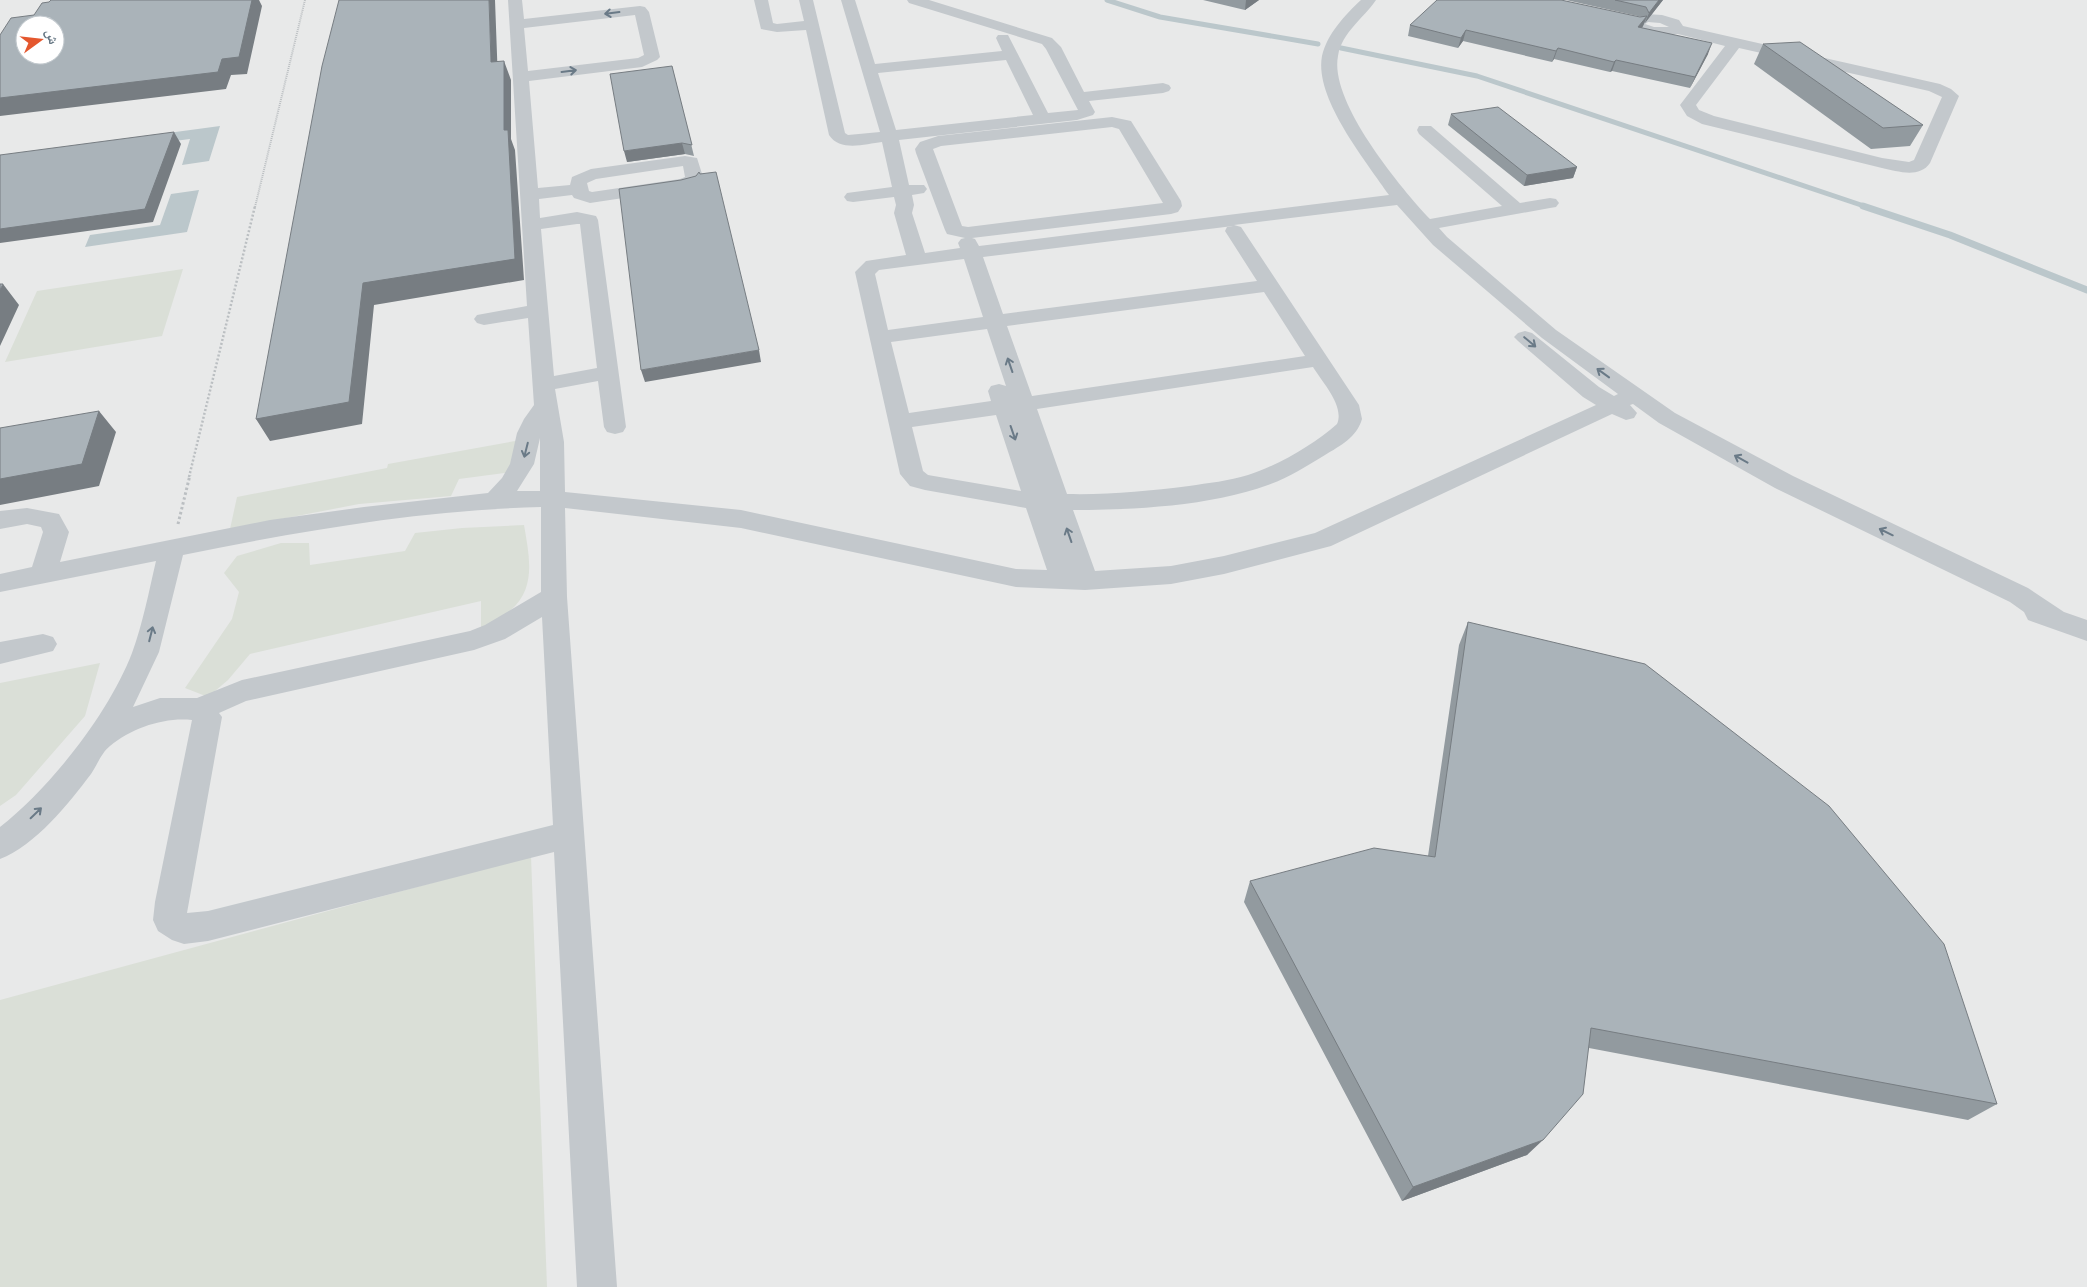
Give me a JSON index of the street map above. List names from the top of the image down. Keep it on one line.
{"north":"right"}
